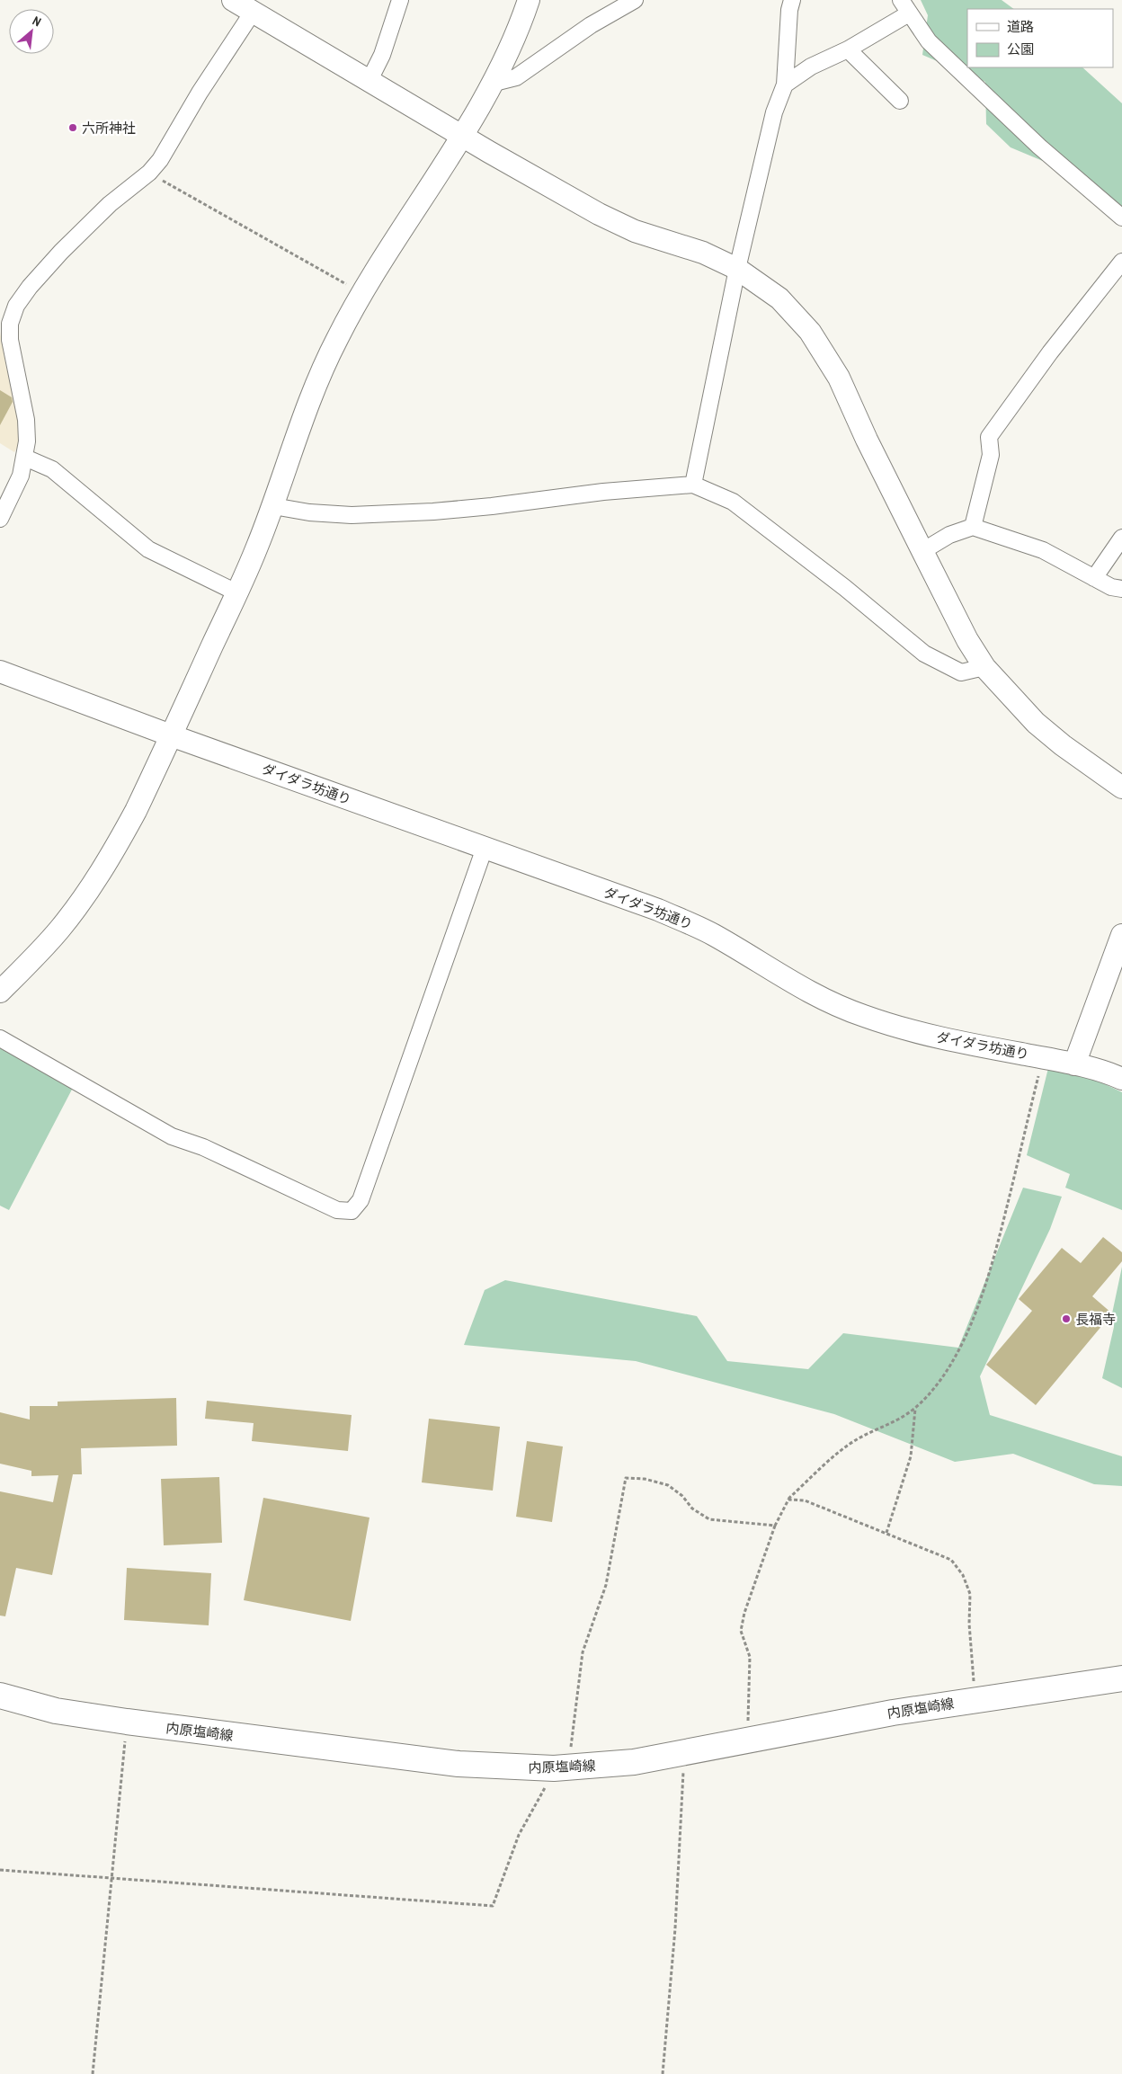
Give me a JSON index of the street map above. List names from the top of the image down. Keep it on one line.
{"streets":{"main road":["内原塩崎線"],"street":["ダイダラ坊通り"]},"places":["六所神社","長福寺"],"legend":["道路","公園"],"north":"top right"}
